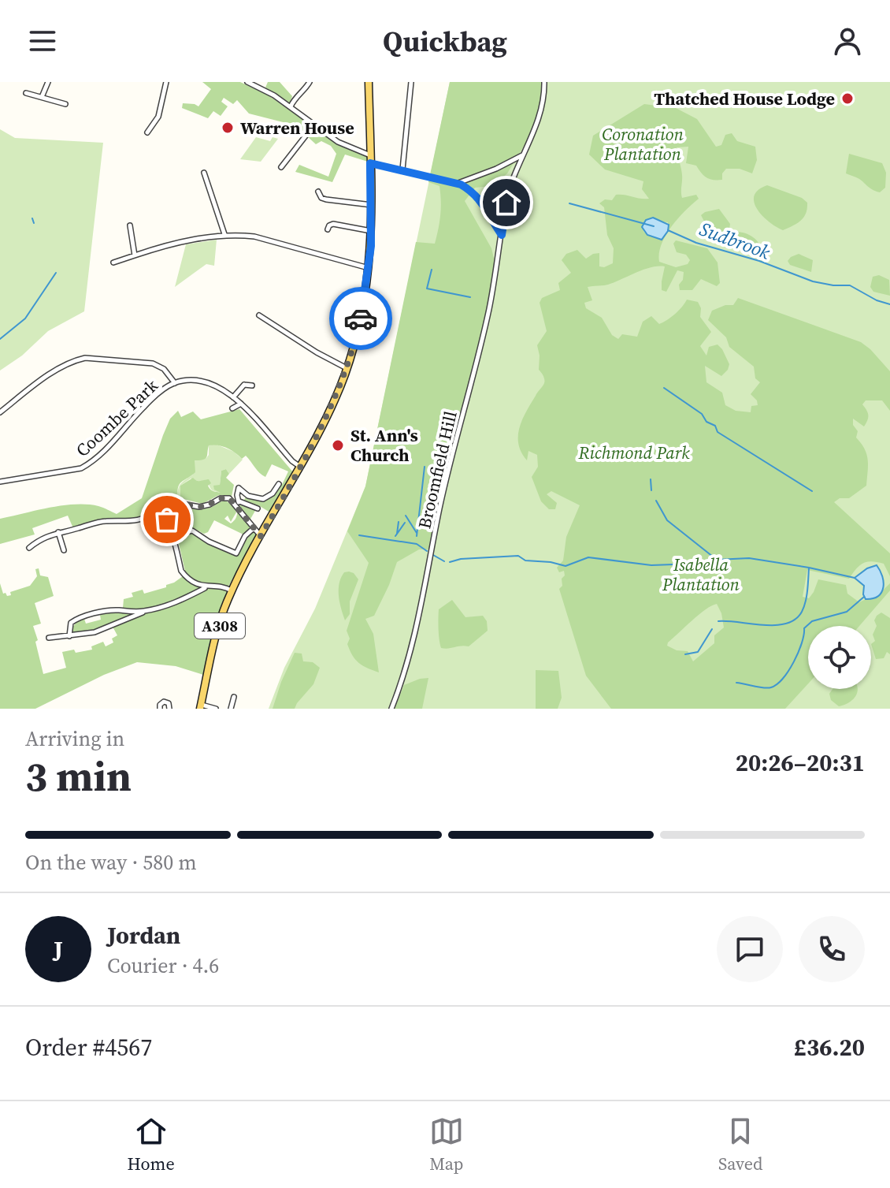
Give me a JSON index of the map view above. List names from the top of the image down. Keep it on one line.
{"streets":{"main road":["A308"],"street":["Coombe Park","Broomfield Hill"]},"crossings":[["Coombe Park","A308"]],"water":["Sudbrook"],"parks":["Coronation Plantation","Richmond Park","Isabella Plantation"],"places":["Thatched House Lodge","Warren House","St. Ann's Church"],"page":{"header":"Quickbag","heading":["3 min","Arriving in","20:26–20:31"],"panel":["Jordan","Courier · 4.6","Order #4567","£36.20"],"bar":"On the way · 580 m","round":"J","tabs":["Home","Map","Saved"]}}
